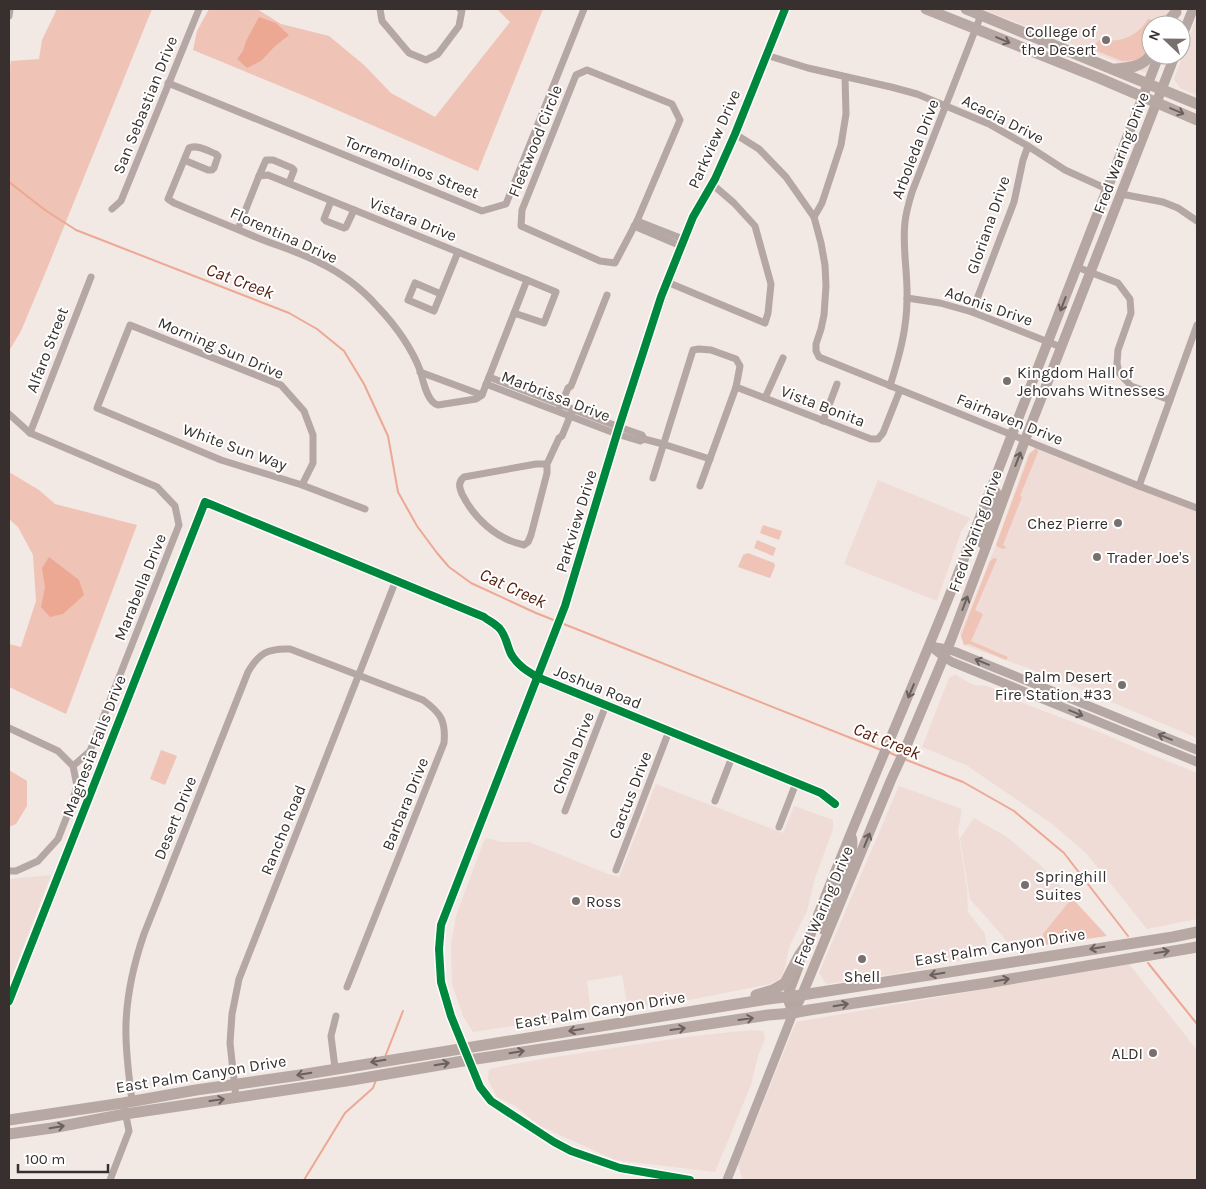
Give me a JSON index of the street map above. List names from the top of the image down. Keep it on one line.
{"streets":{"main road":["Fred Waring Drive","East Palm Canyon Drive"],"street":["San Sebastian Drive","Acacia Drive","Parkview Drive","Fleetwood Circle","Arboleda Drive","Torremolinos Street","Vistara Drive","Gloriana Drive","Florentina Drive","Adonis Drive","Morning Sun Drive","Alfaro Street","Marbrissa Drive","Vista Bonita","Fairhaven Drive","White Sun Way","Marabella Drive","Joshua Road","Magnesia Falls Drive","Cholla Drive","Cactus Drive","Barbara Drive","Desert Drive","Rancho Road"]},"crossings":[["San Sebastian Drive","Torremolinos Street"],["Acacia Drive","Parkview Drive"],["Acacia Drive","Arboleda Drive"],["Acacia Drive","Fred Waring Drive"],["Acacia Drive","Gloriana Drive"],["Parkview Drive","Marbrissa Drive"],["Parkview Drive","Joshua Road"],["Parkview Drive","East Palm Canyon Drive"],["Arboleda Drive","Adonis Drive"],["Arboleda Drive","Fairhaven Drive"],["Fred Waring Drive","Adonis Drive"],["Fred Waring Drive","Fairhaven Drive"],["Fred Waring Drive","East Palm Canyon Drive"],["Gloriana Drive","Adonis Drive"],["Morning Sun Drive","White Sun Way"],["Alfaro Street","Marabella Drive"],["Vista Bonita","Fairhaven Drive"],["Joshua Road","Magnesia Falls Drive"],["Joshua Road","Cholla Drive"],["Joshua Road","Cactus Drive"],["Joshua Road","Rancho Road"],["Barbara Drive","Desert Drive"],["Barbara Drive","Rancho Road"],["Desert Drive","Rancho Road"],["Desert Drive","East Palm Canyon Drive"],["Rancho Road","East Palm Canyon Drive"]],"water":["Cat Creek"],"places":["College of the Desert","Kingdom Hall of Jehovahs Witnesses","Chez Pierre","Trader Joe's","Palm Desert Fire Station #33","Springhill Suites","Ross","Shell","ALDI"],"scale_bar":"100 m","north":"left"}
